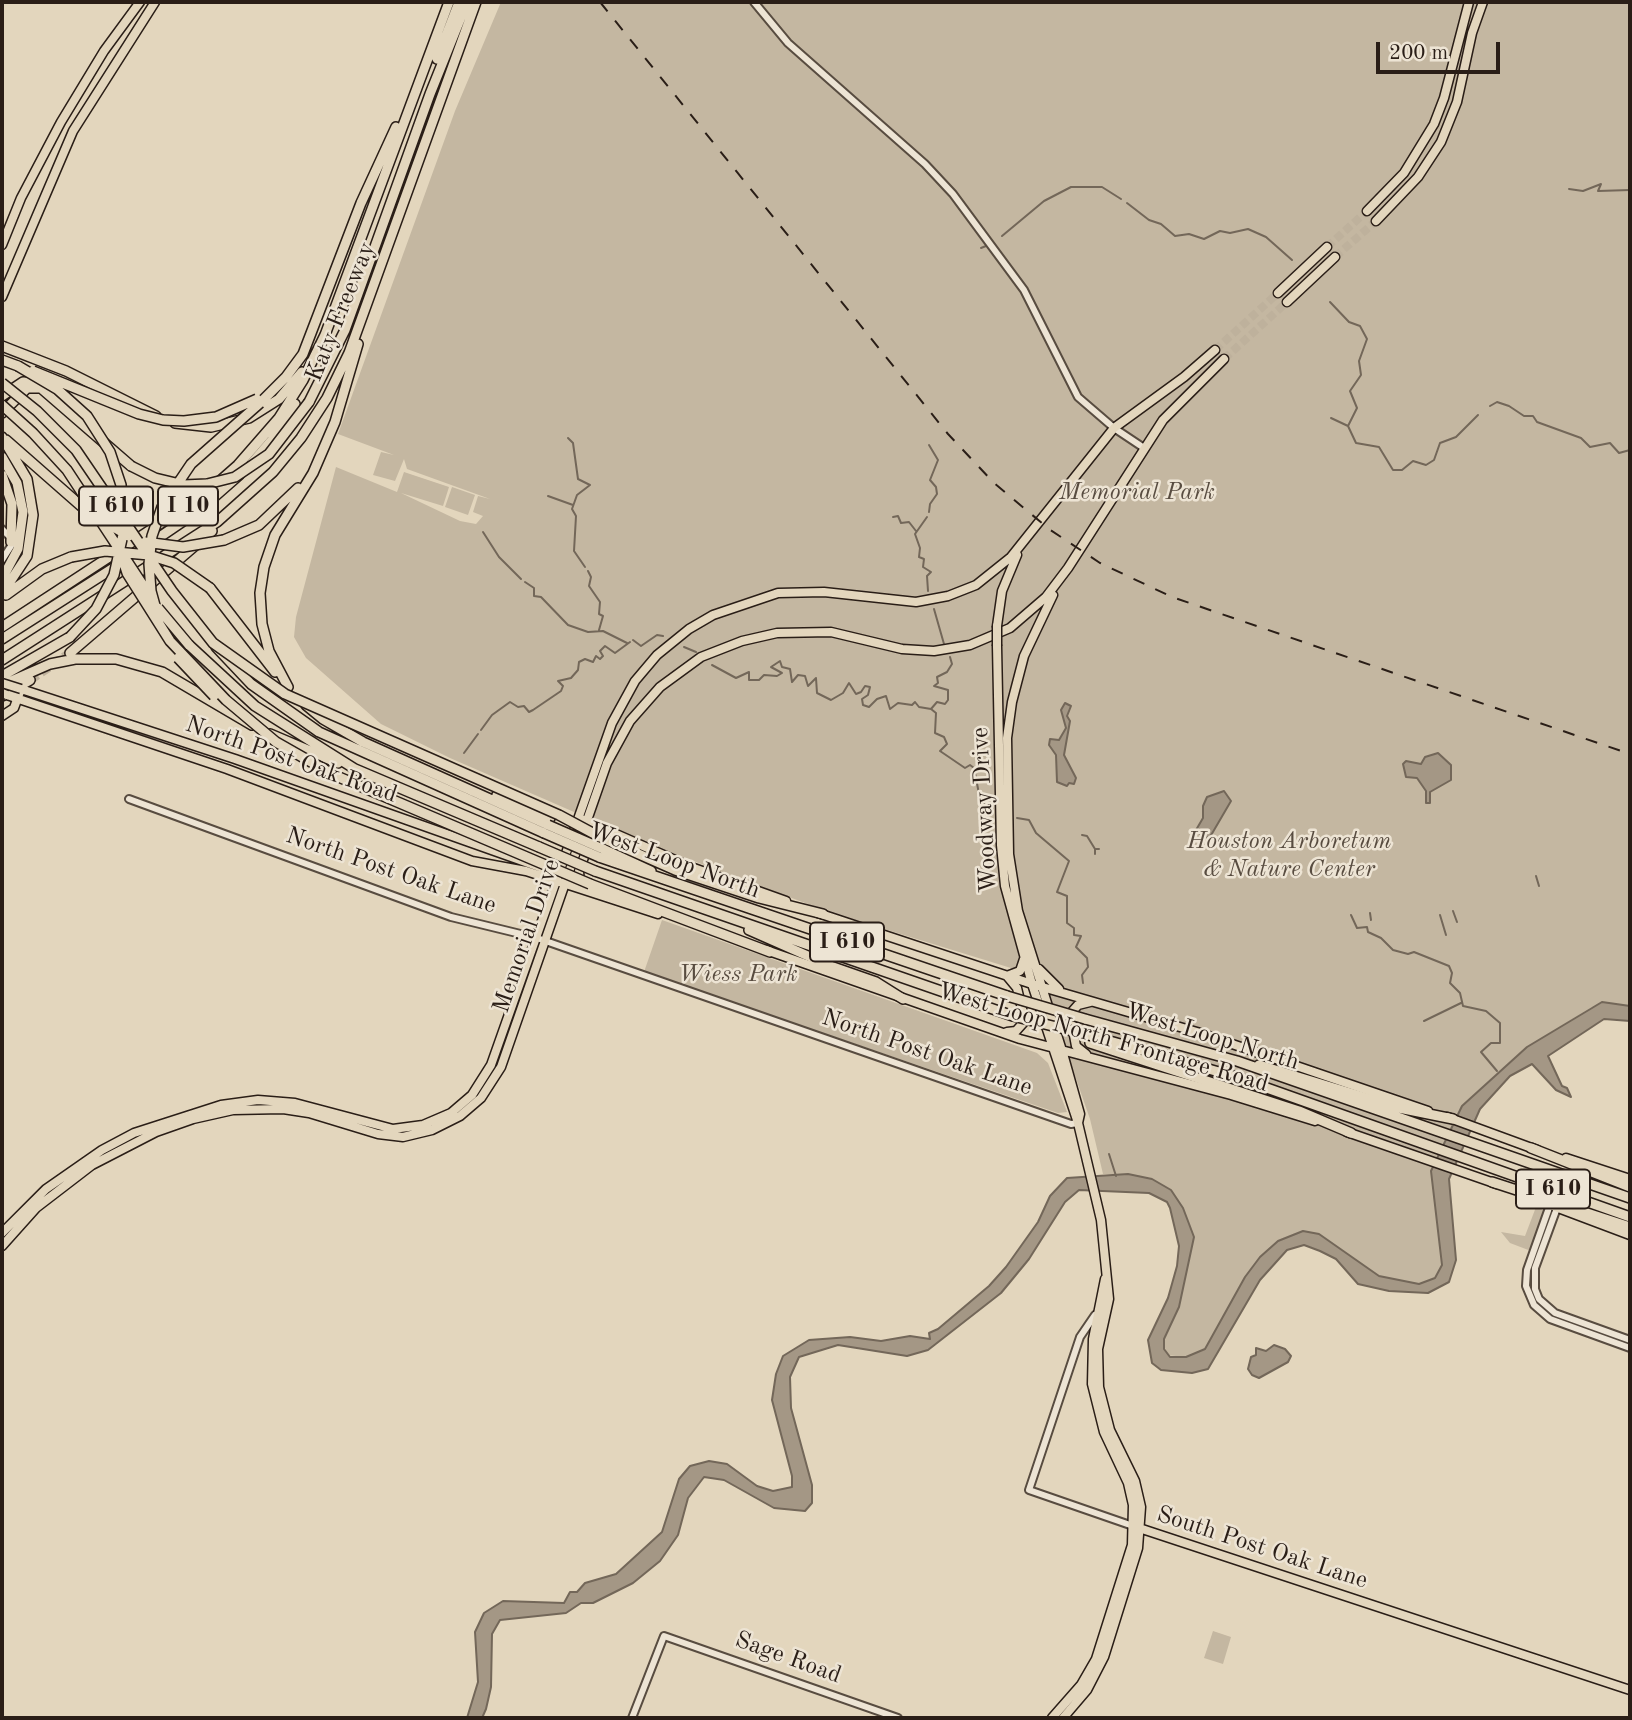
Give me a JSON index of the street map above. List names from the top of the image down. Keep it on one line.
{"streets":{"highway":["Katy Freeway","I 610","I 10","West Loop North"],"main road":["North Post Oak Road","Woodway Drive","Memorial Drive","West Loop North Frontage Road","South Post Oak Lane"],"street":["North Post Oak Lane","Sage Road"]},"crossings":[["North Post Oak Road","Memorial Drive"],["Woodway Drive","North Post Oak Lane"],["Woodway Drive","Memorial Drive"],["Woodway Drive","West Loop North Frontage Road"],["Woodway Drive","South Post Oak Lane"],["West Loop North","West Loop North Frontage Road"],["North Post Oak Lane","Memorial Drive"]],"parks":["Memorial Park","Houston Arboretum & Nature Center","Wiess Park"],"scale_bar":"200 m"}
